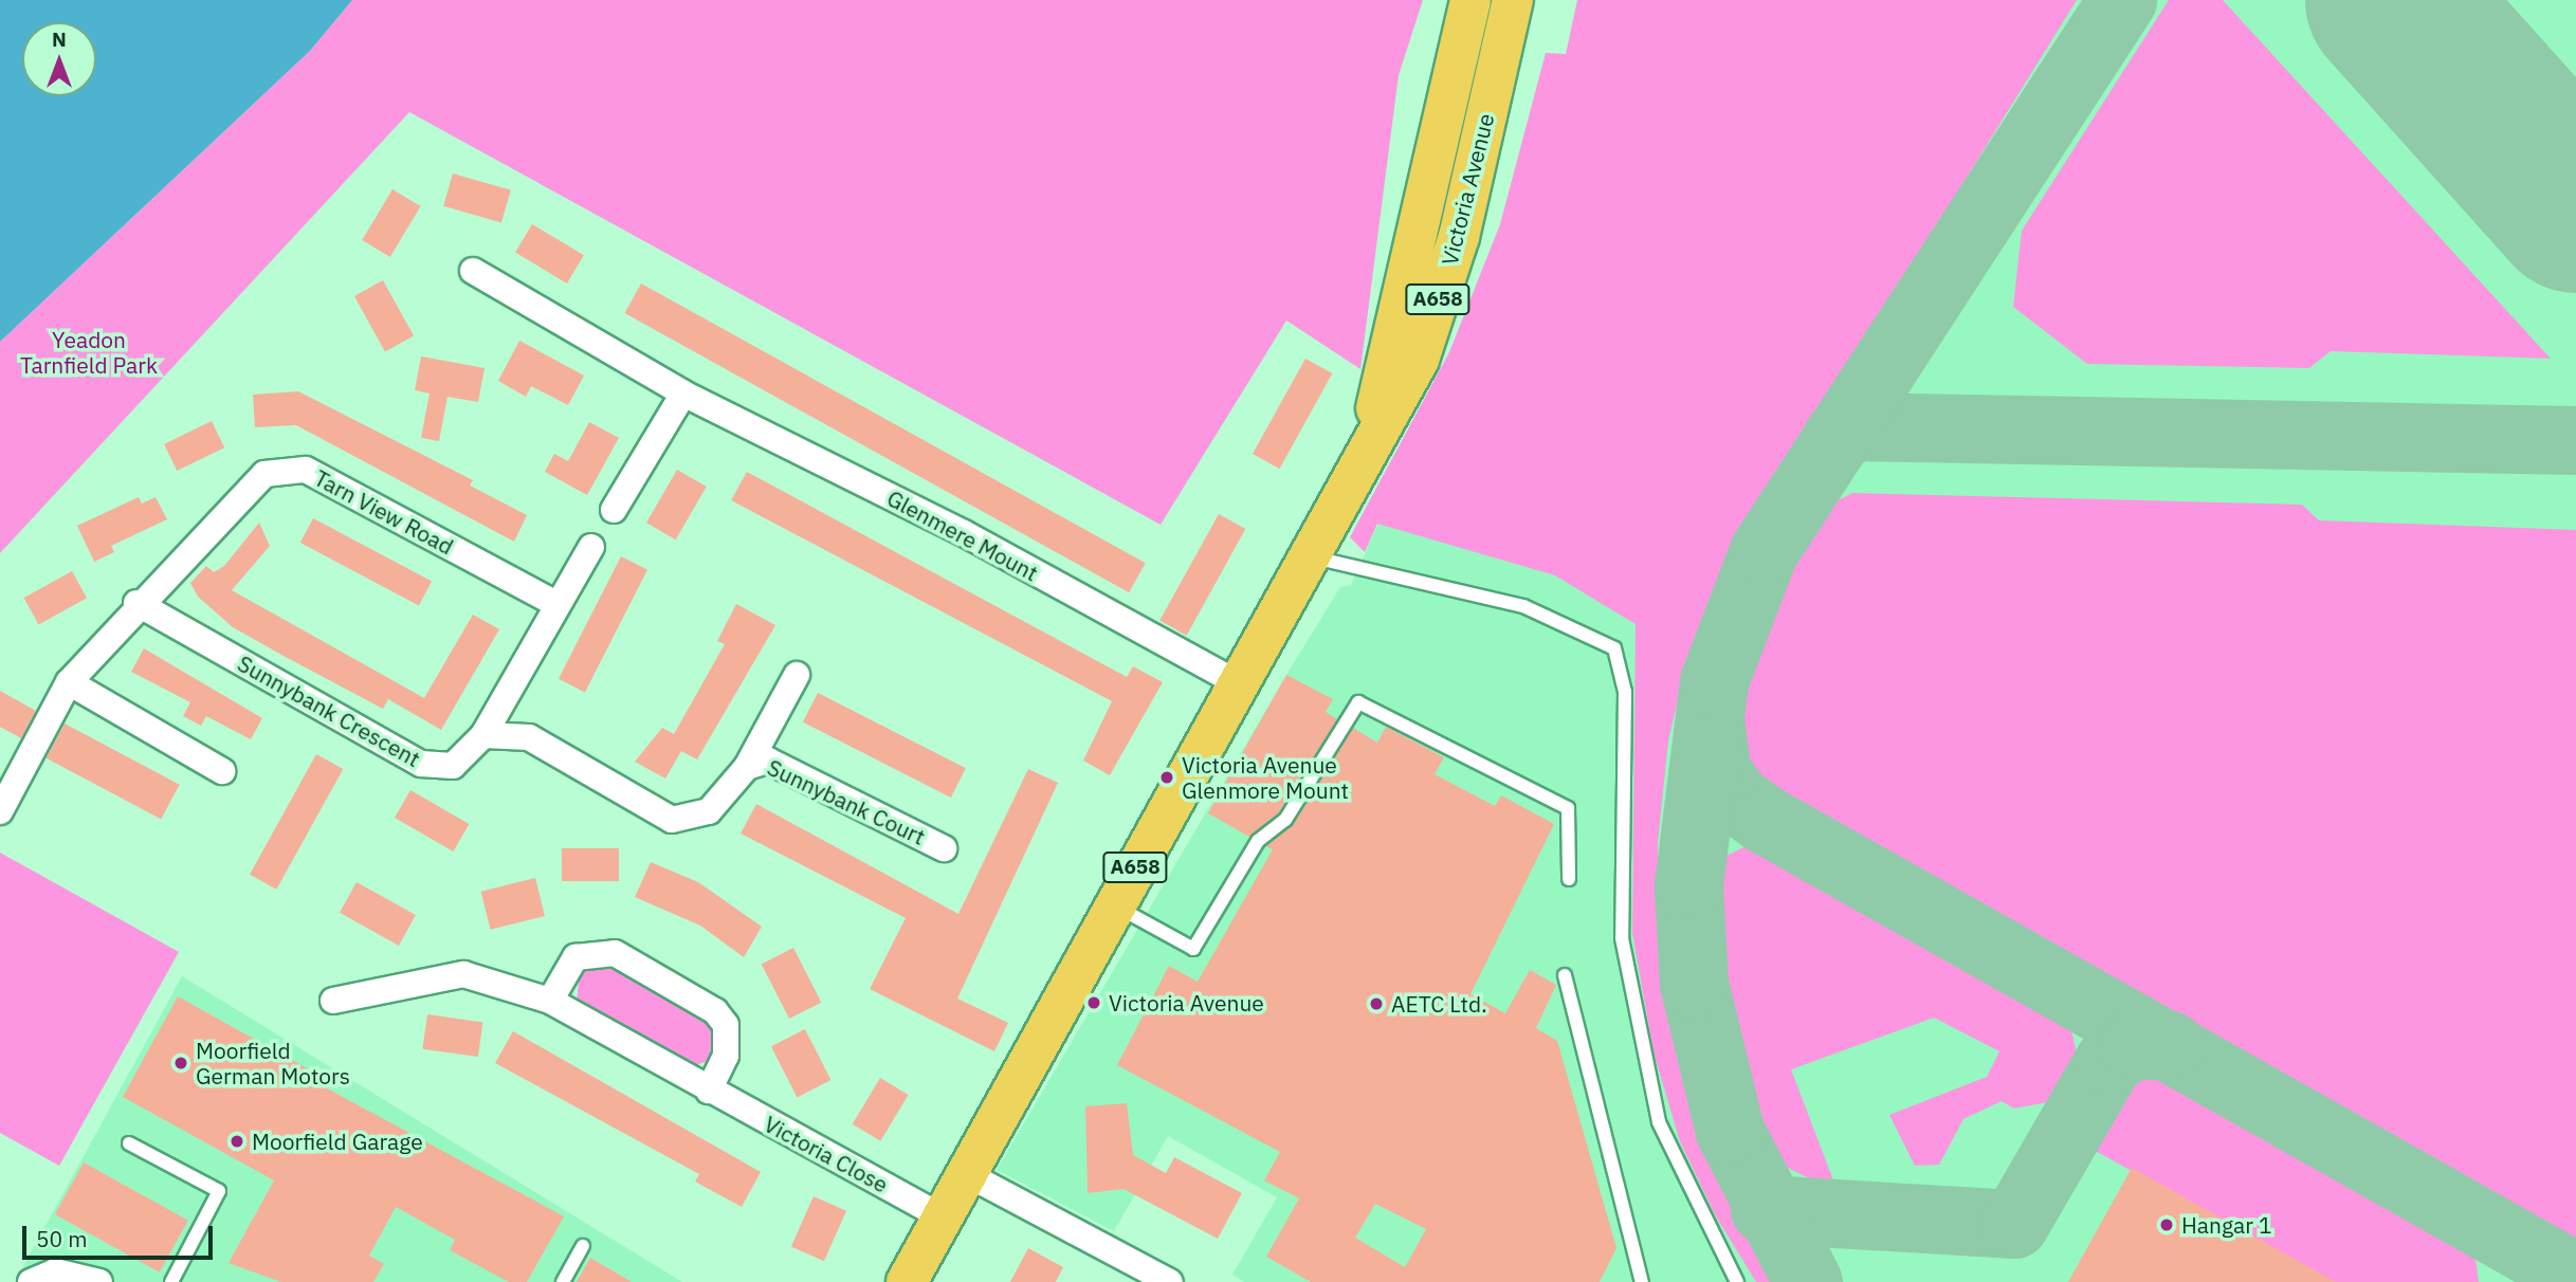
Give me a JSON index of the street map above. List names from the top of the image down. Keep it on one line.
{"streets":{"highway":["Victoria Avenue","A658"],"street":["Tarn View Road","Glenmere Mount","Sunnybank Crescent","Sunnybank Court","Victoria Close"]},"crossings":[["Victoria Avenue","Glenmere Mount"],["Victoria Avenue","Victoria Close"],["Tarn View Road","Sunnybank Crescent"],["Sunnybank Crescent","Sunnybank Court"]],"parks":["Yeadon Tarnfield Park"],"places":["Victoria Avenue Glenmore Mount","Victoria Avenue","AETC Ltd.","Moorfield German Motors","Moorfield Garage","Hangar 1"],"scale_bar":"50 m","north":"top"}
